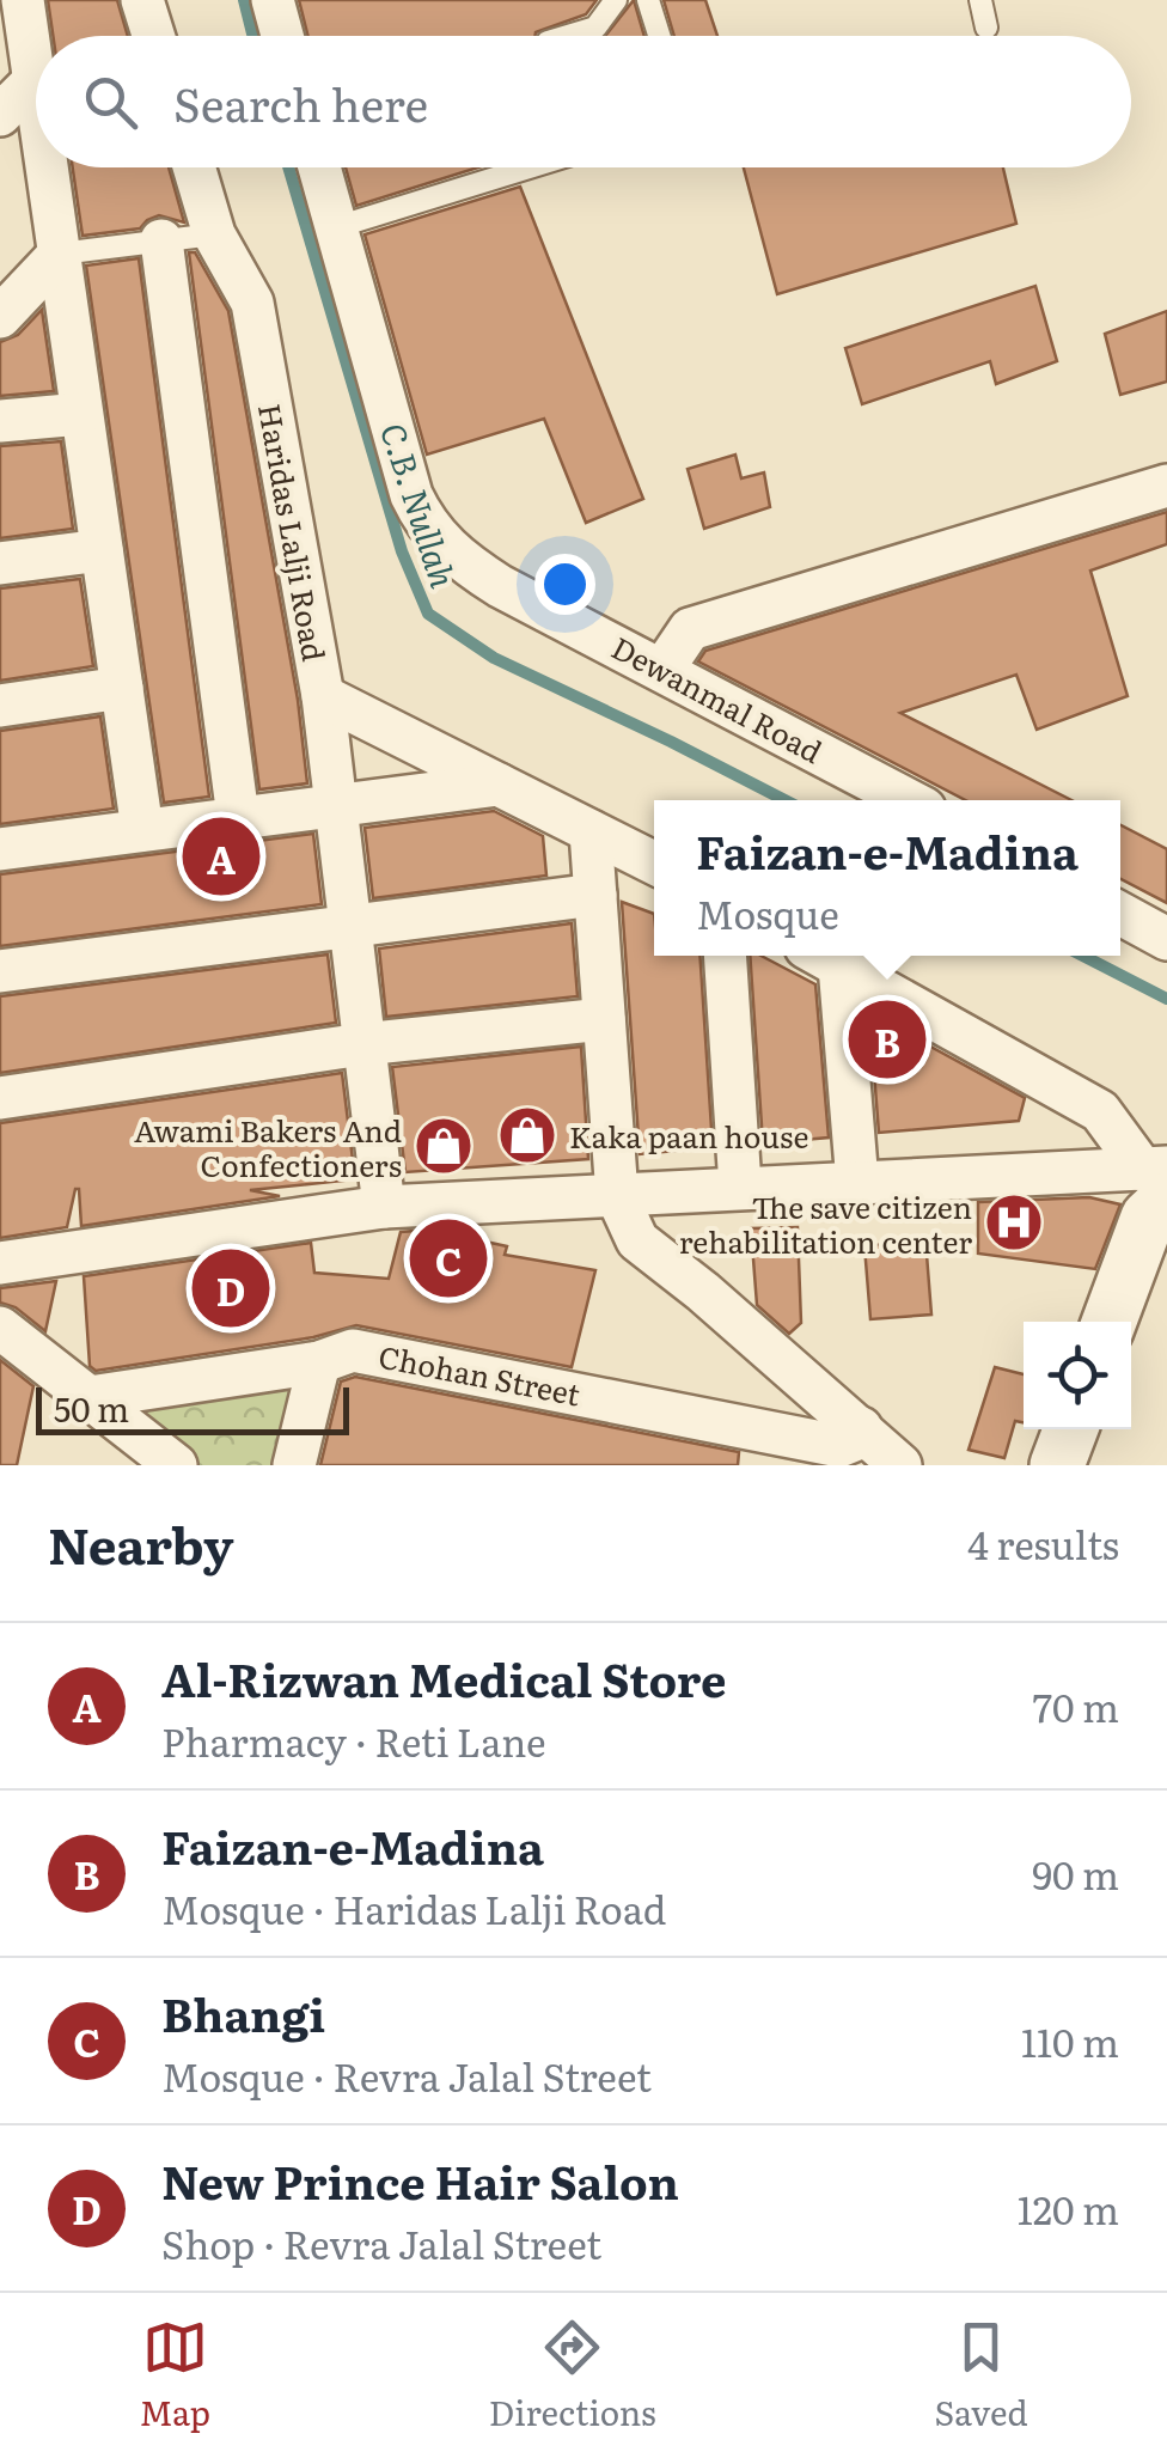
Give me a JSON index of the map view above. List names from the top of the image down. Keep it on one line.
{"streets":{"street":["Haridas Lalji Road","Dewanmal Road","Chohan Street"]},"water":["C.B. Nullah"],"places":{"shop":["Kaka paan house","Awami Bakers And Confectioners"],"hospital":["The save citizen rehabilitation center"]},"scale_bar":"50 m","page":{"search":"Search here","popup":["Faizan-e-Madina","Mosque"],"pins":["A","B","C","D"],"scale":"50 m","heading":["Nearby","4 results"],"list":[{"mark":"A","name":"Al-Rizwan Medical Store","note":"Pharmacy · Reti Lane","value":"70 m"},{"mark":"B","name":"Faizan-e-Madina","note":"Mosque · Haridas Lalji Road","value":"90 m"},{"mark":"C","name":"Bhangi","note":"Mosque · Revra Jalal Street","value":"110 m"},{"mark":"D","name":"New Prince Hair Salon","note":"Shop · Revra Jalal Street","value":"120 m"}],"nav":["Map","Directions","Saved"]}}
